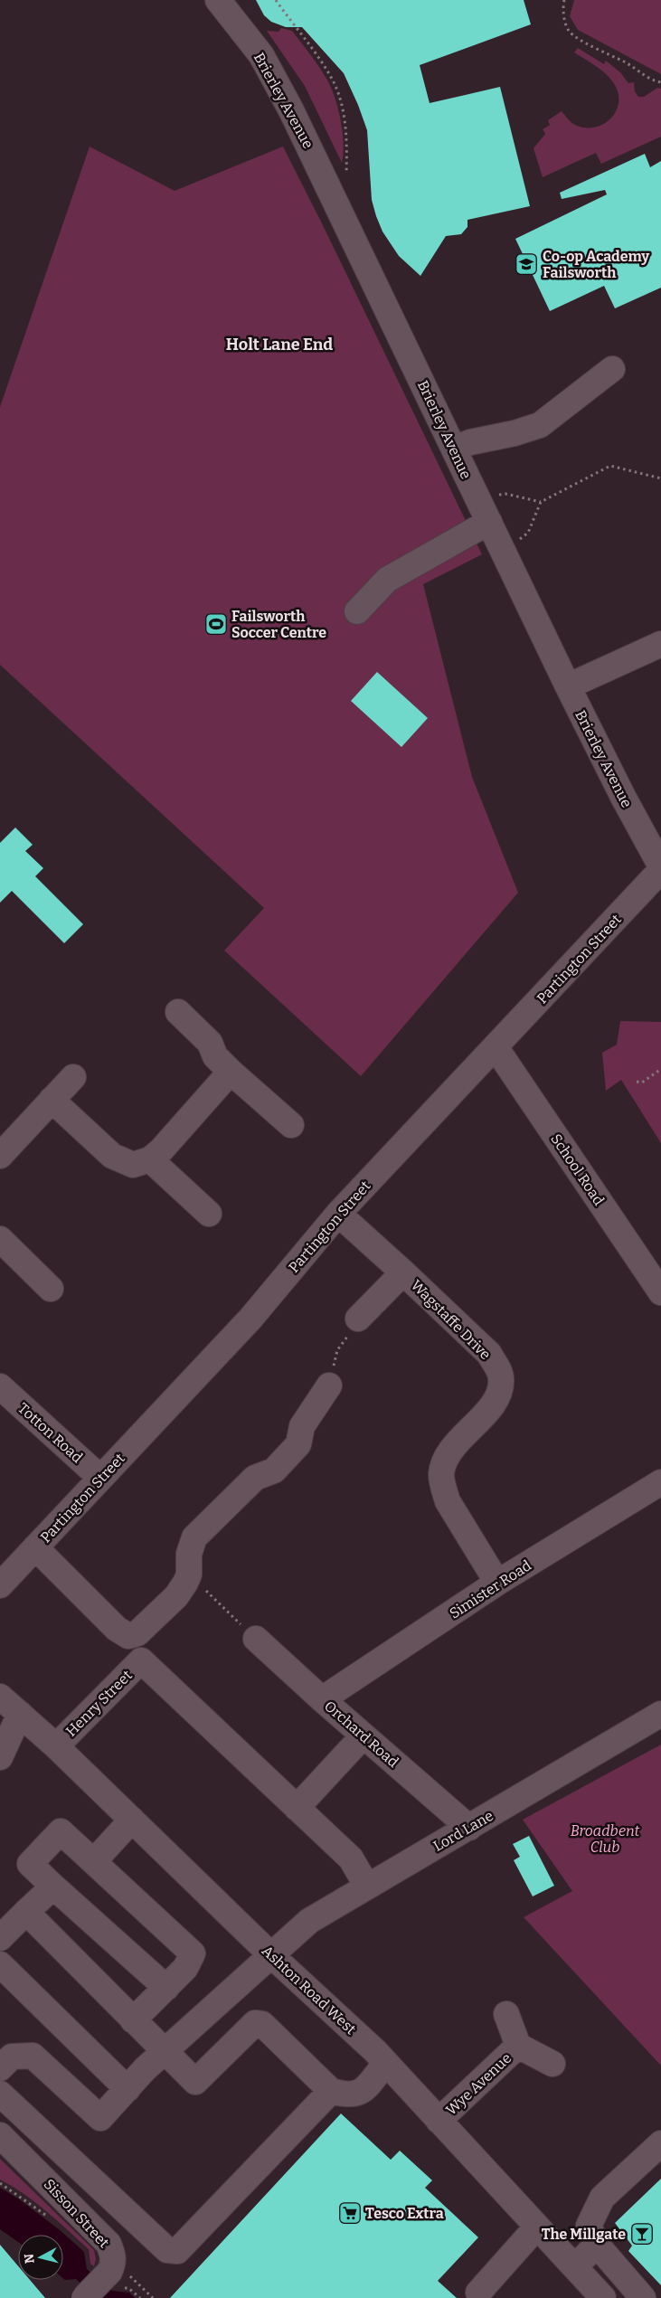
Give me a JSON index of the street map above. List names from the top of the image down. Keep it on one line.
{"streets":{"street":["Brierley Avenue","Partington Street","School Road","Wagstaffe Drive","Totton Road","Simister Road","Henry Street","Orchard Road","Lord Lane","Ashton Road West","Wye Avenue","Sisson Street"]},"crossings":[["Partington Street","School Road"],["Partington Street","Wagstaffe Drive"],["Partington Street","Totton Road"],["Wagstaffe Drive","Simister Road"],["Simister Road","Orchard Road"],["Henry Street","Ashton Road West"],["Orchard Road","Lord Lane"],["Lord Lane","Ashton Road West"],["Ashton Road West","Wye Avenue"]],"districts":["Holt Lane End"],"parks":["Broadbent Club"],"places":{"school or university":["Co-op Academy Failsworth"],"sports":["Failsworth Soccer Centre"],"supermarket":["Tesco Extra"],"bar":["The Millgate"]},"north":"left"}
